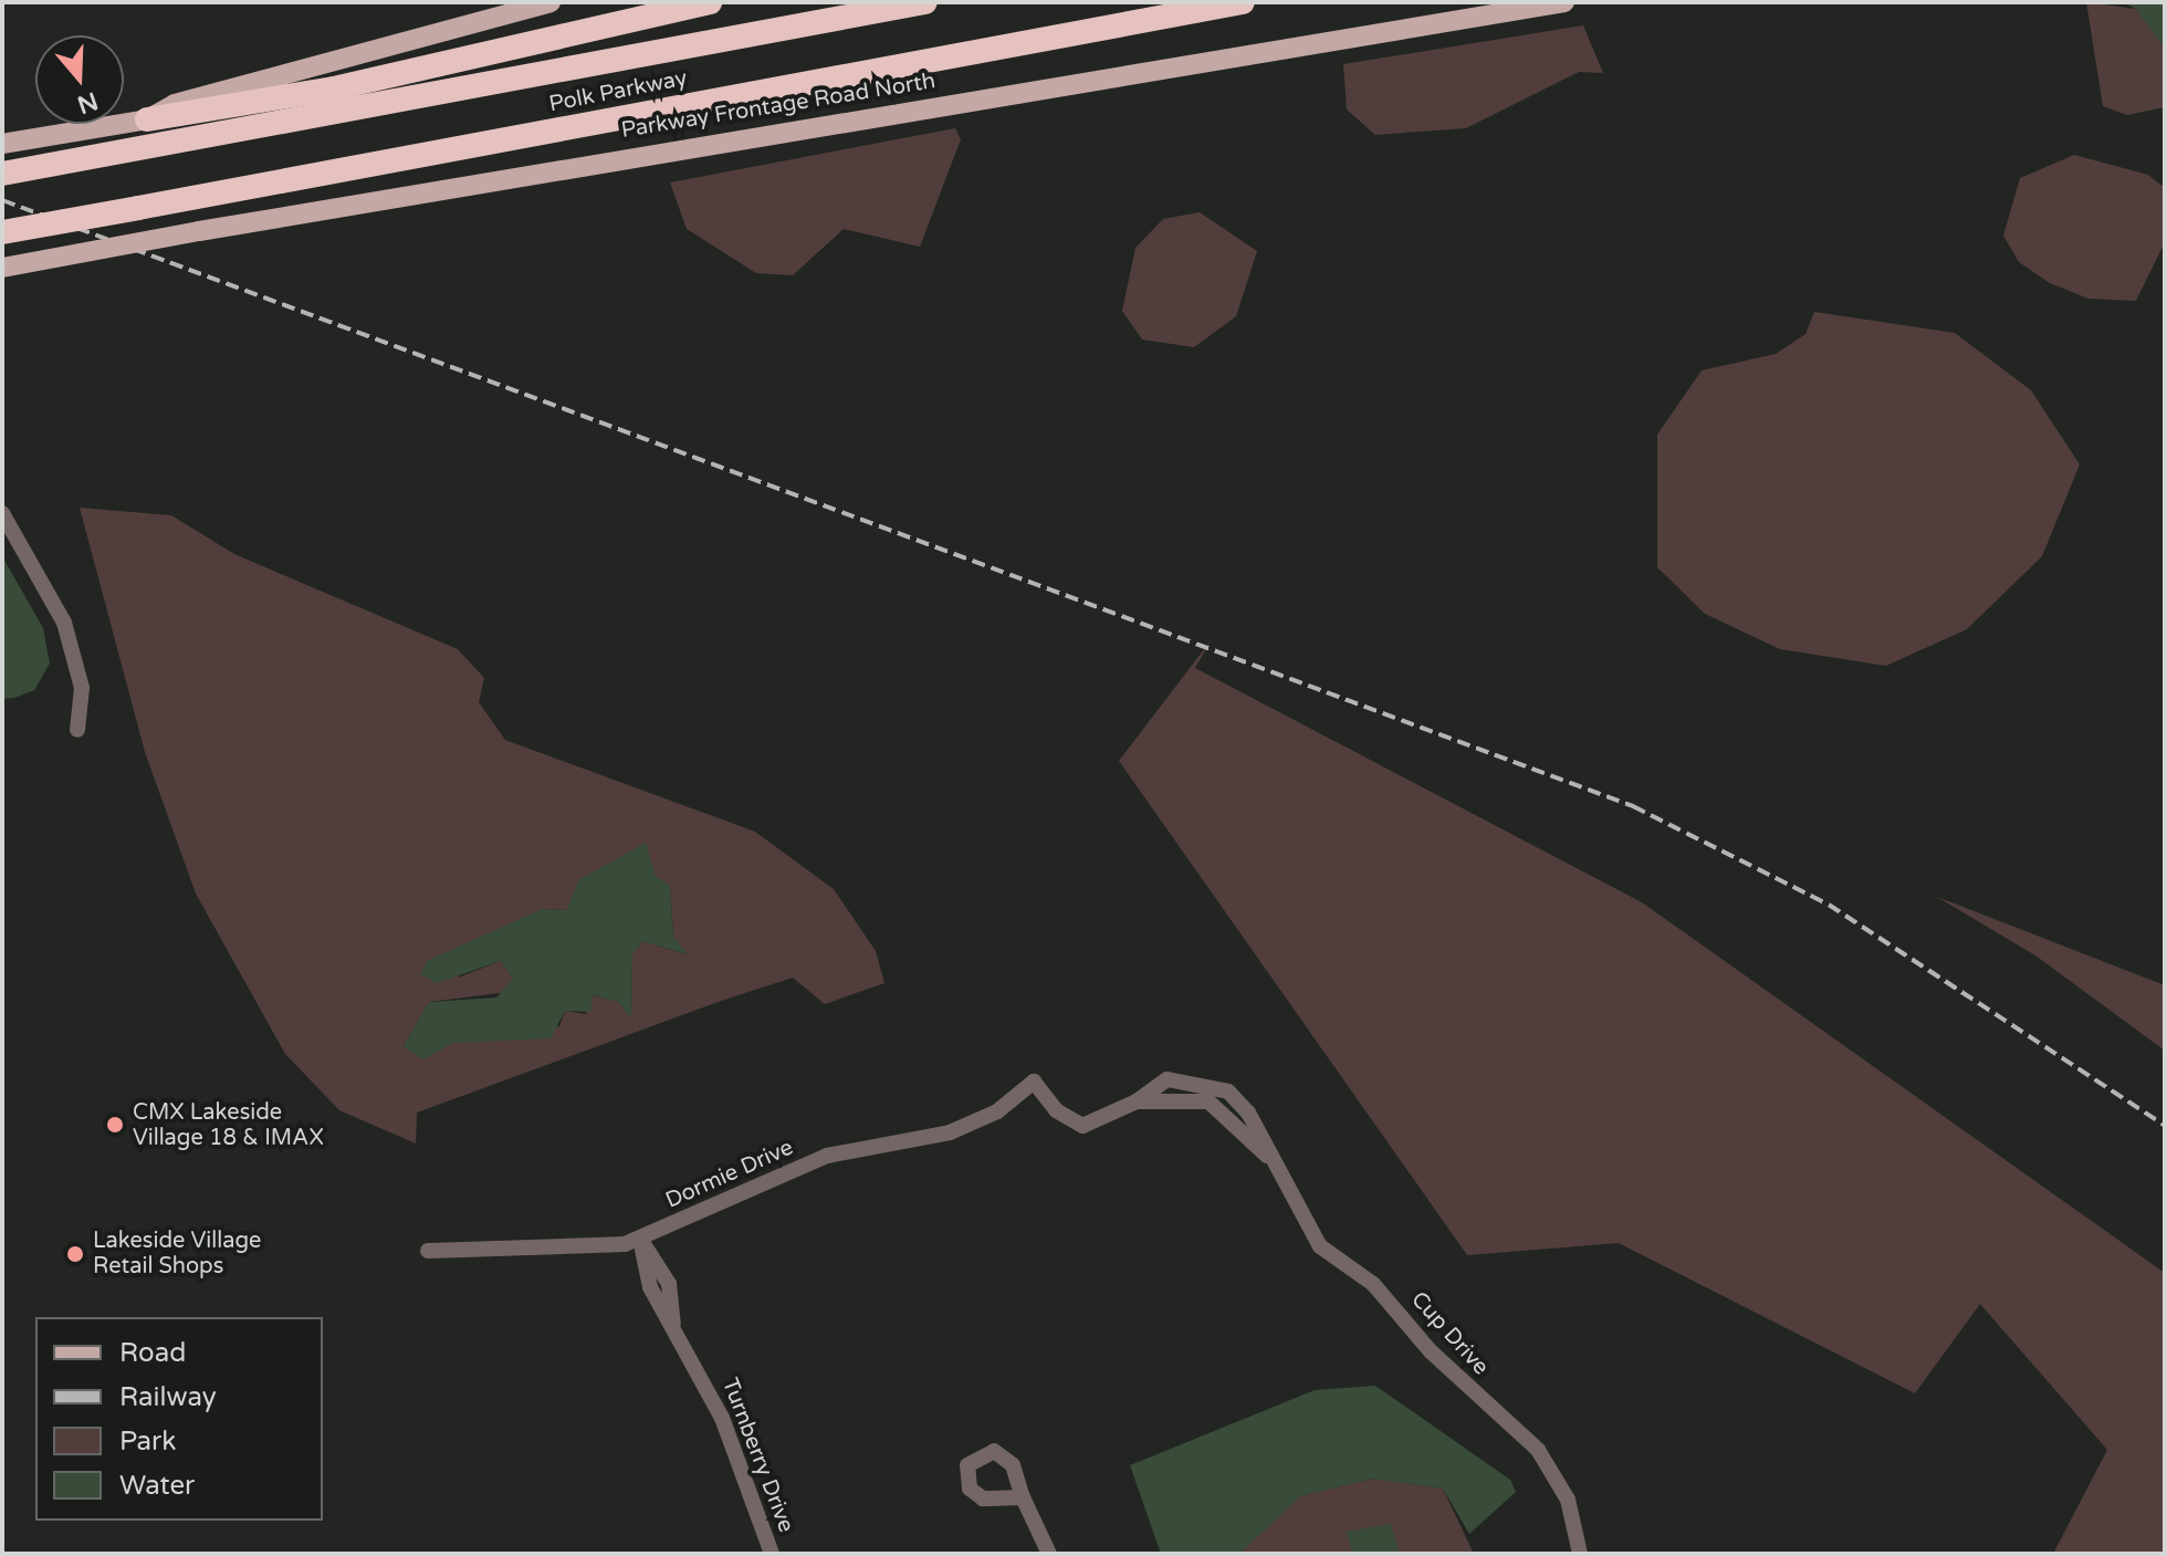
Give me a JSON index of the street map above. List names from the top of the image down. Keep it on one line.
{"streets":{"highway":["Polk Parkway"],"main road":["Parkway Frontage Road North"],"street":["Dormie Drive","Cup Drive","Turnberry Drive"]},"crossings":[["Dormie Drive","Turnberry Drive"]],"places":["CMX Lakeside Village 18 & IMAX","Lakeside Village Retail Shops"],"legend":["Road","Railway","Park","Water"],"north":"bottom"}
